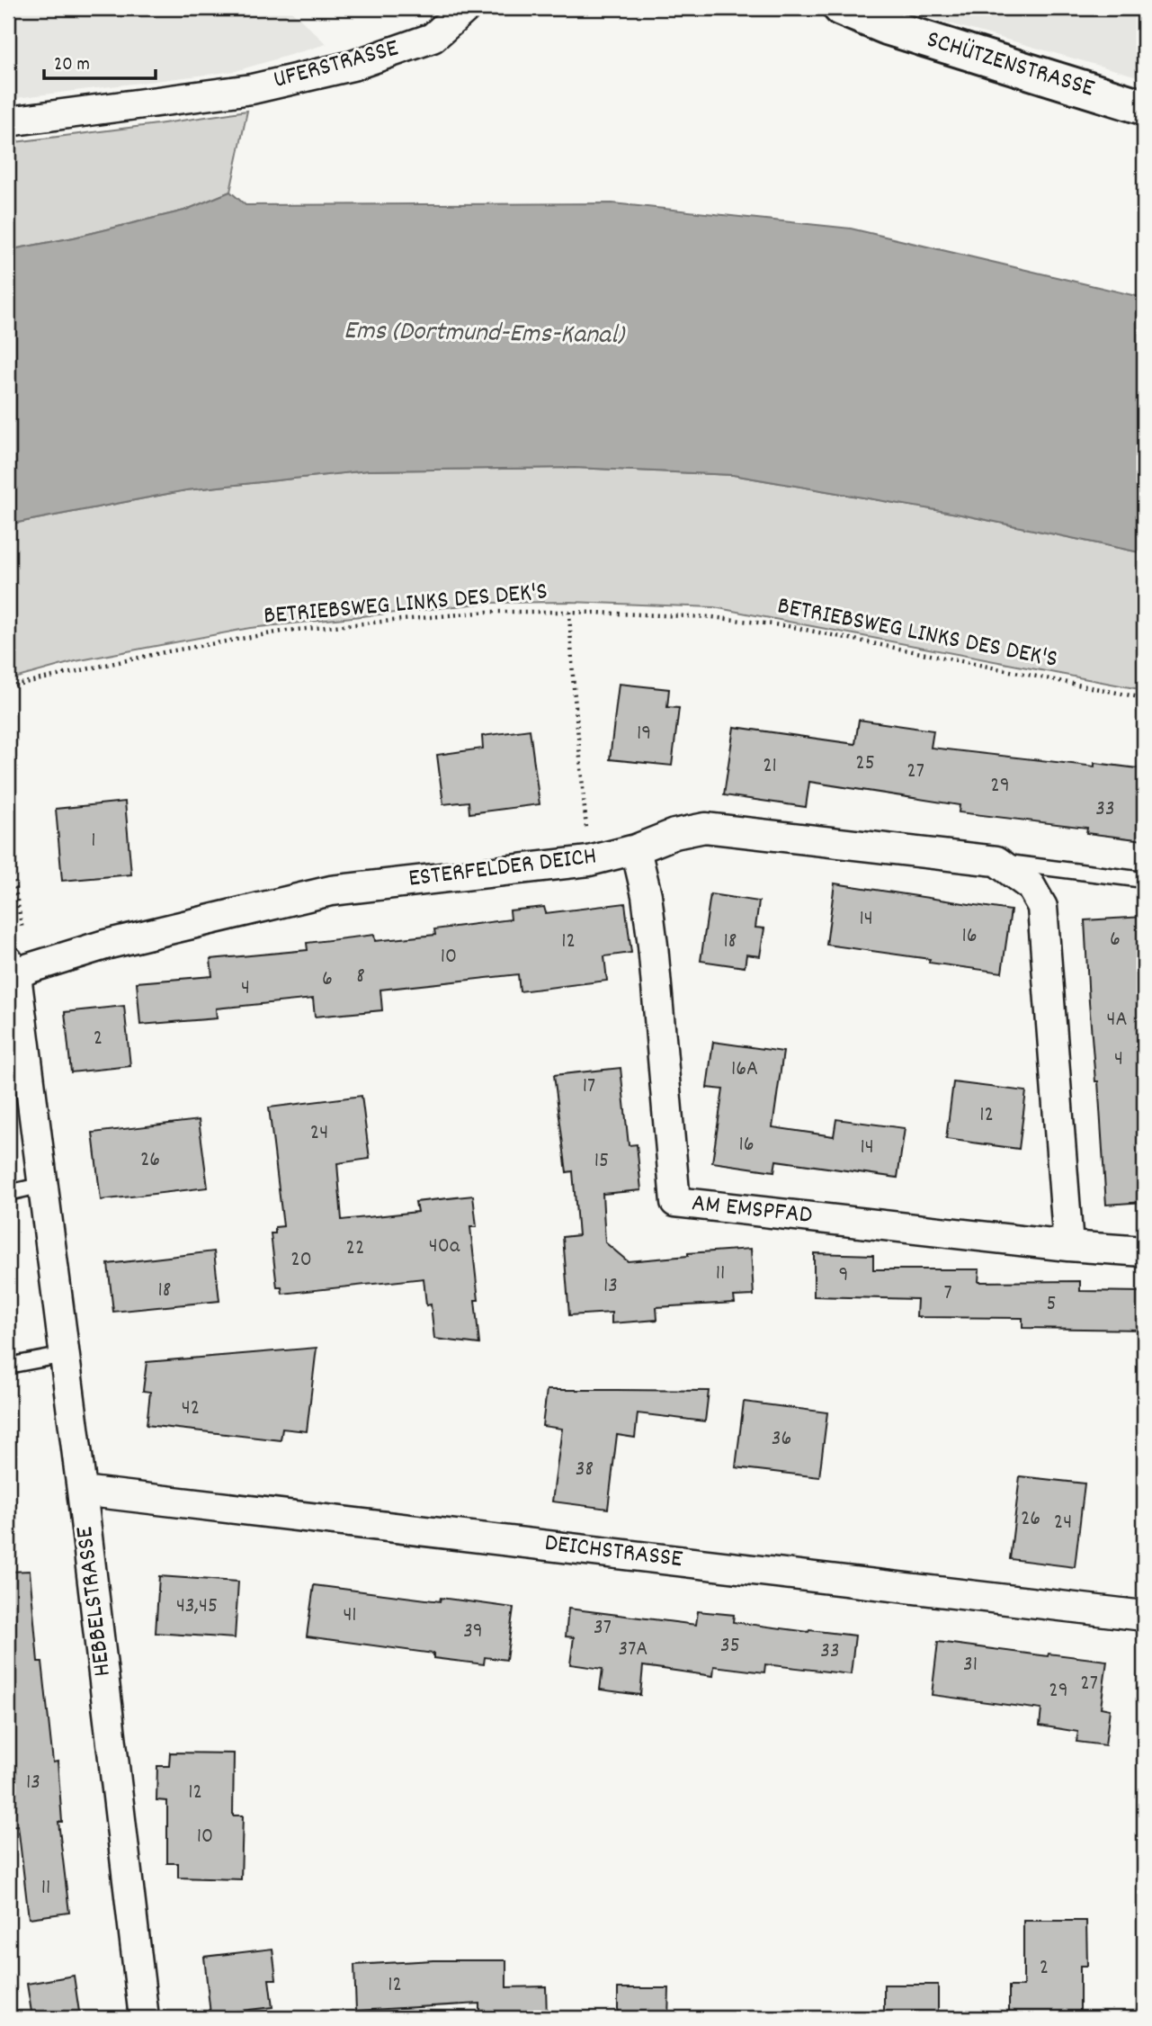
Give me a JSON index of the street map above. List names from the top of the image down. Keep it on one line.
{"streets":{"street":["UFERSTRASSE","SCHÜTZENSTRASSE","ESTERFELDER DEICH","AM EMSPFAD","DEICHSTRASSE","HEBBELSTRASSE"],"path":["BETRIEBSWEG LINKS DES DEK'S"]},"crossings":[["ESTERFELDER DEICH","AM EMSPFAD"],["ESTERFELDER DEICH","HEBBELSTRASSE"],["DEICHSTRASSE","HEBBELSTRASSE"]],"water":["Ems (Dortmund-Ems-Kanal)"],"house_numbers":["19","25","21","27","29","33","1","14","16","6","12","18","10","8","6","4","4A","2","4","16A","17","12","24","16","14","26","15","40a","22","20","11","9","13","18","7","5","42","36","38","26","24","43,45","41","37","39","35","37A","33","31","27","29","13","12","10","11","2","12"],"scale_bar":"20 m"}
